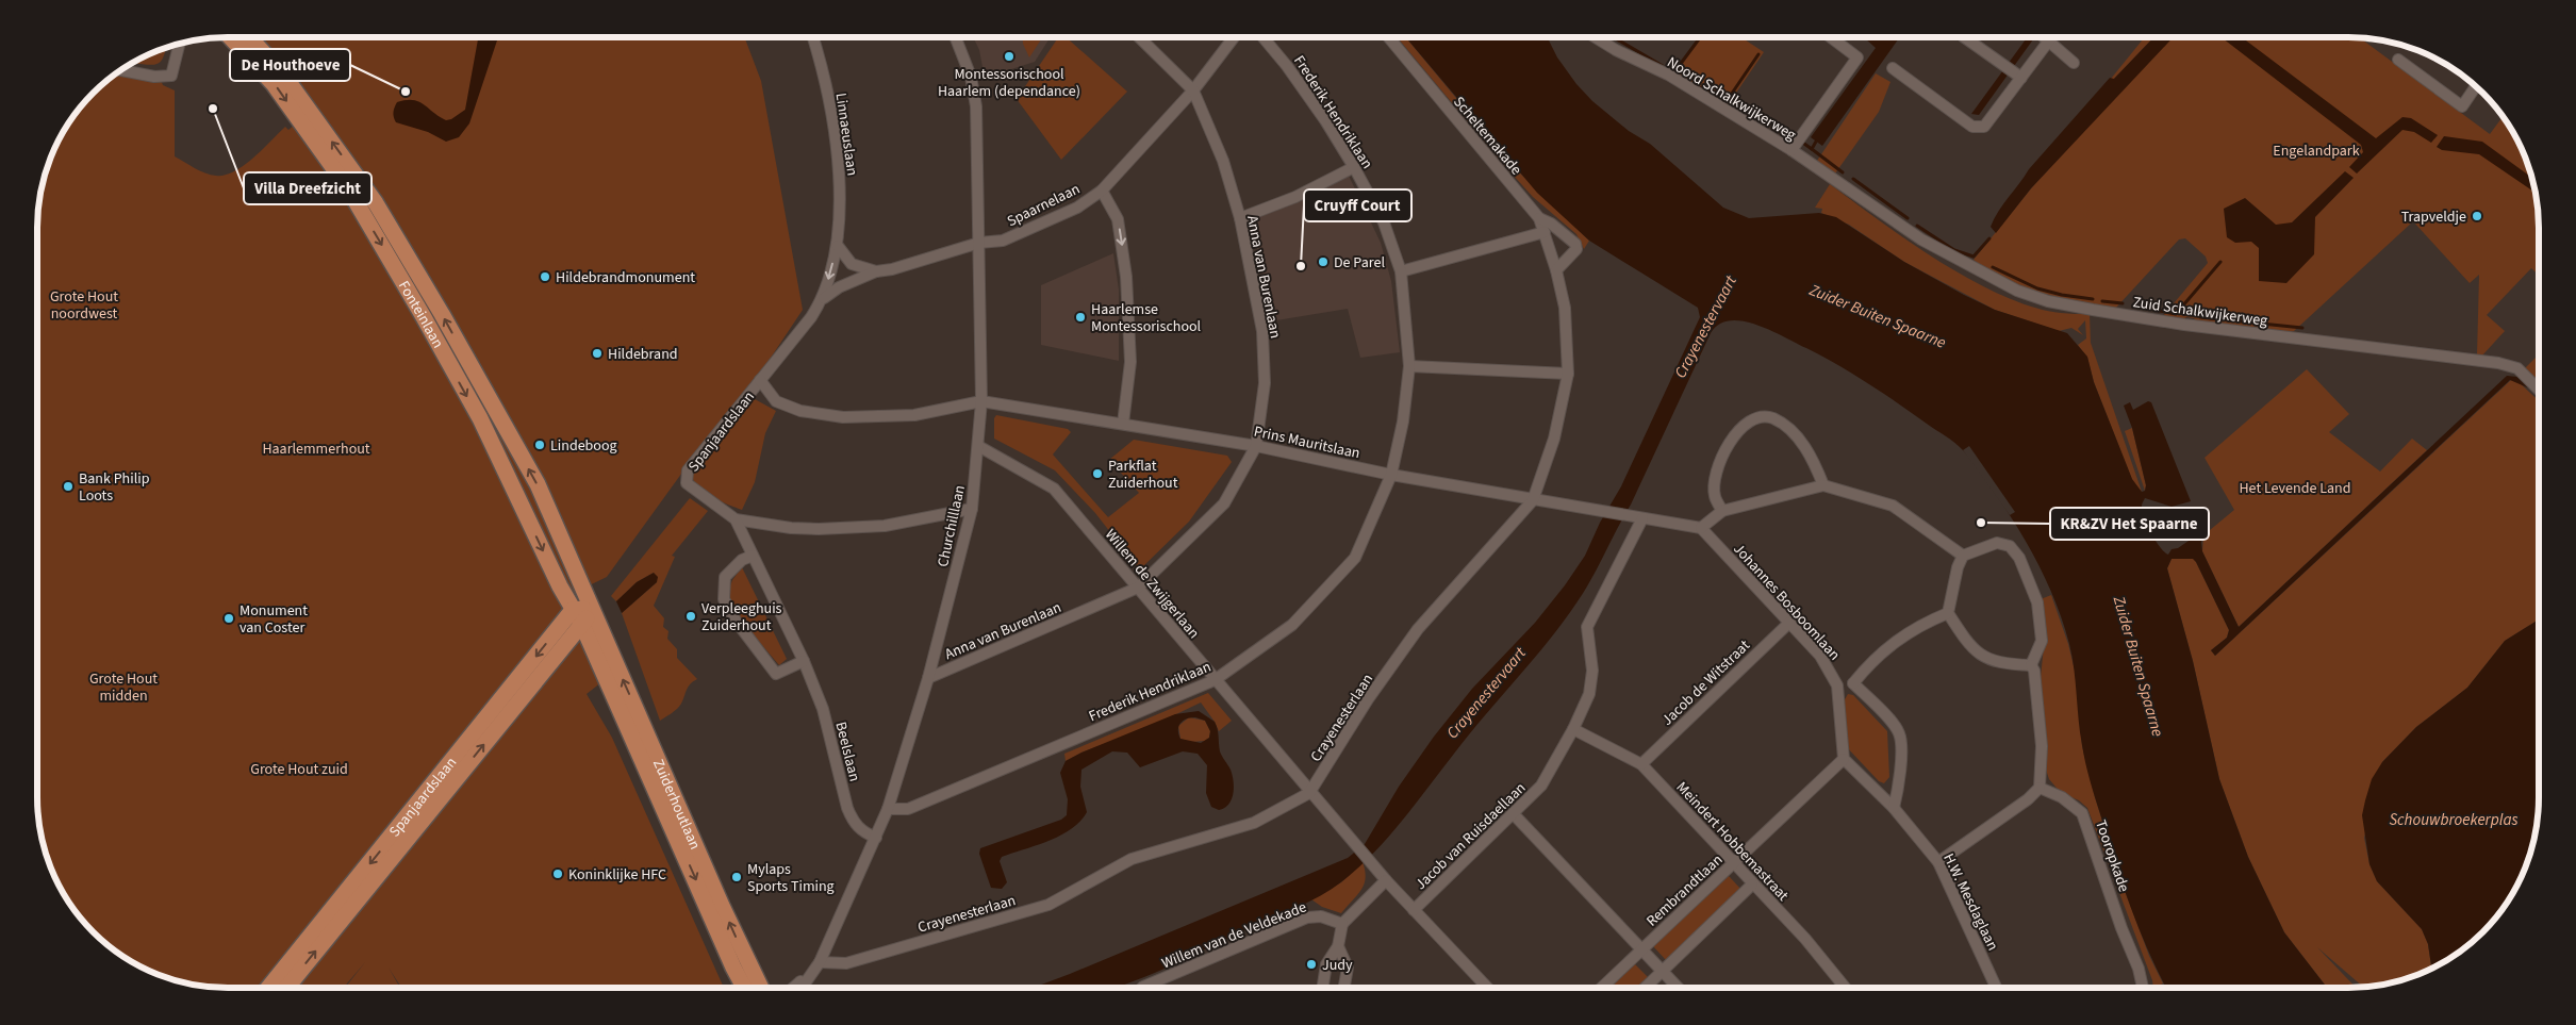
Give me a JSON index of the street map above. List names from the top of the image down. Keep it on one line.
{"streets":{"main road":["Fonteinlaan","Spanjaardslaan","Zuiderhoutlaan"],"street":["Noord Schalkwijkerweg","Frederik Hendriklaan","Linnaeuslaan","Scheltemakade","Spaarnelaan","Anna van Burenlaan","Zuid Schalkwijkerweg","Prins Mauritslaan","Churchilllaan","Willem de Zwijgerlaan","Johannes Bosboomlaan","Jacob de Witstraat","Crayenesterlaan","Beelslaan","Jacob van Ruisdaellaan","Meindert Hobbemastraat","Tooropkade","Rembrandtlaan","H.W. Mesdaglaan","Willem van de Veldekade"]},"crossings":[["Noord Schalkwijkerweg","Zuid Schalkwijkerweg"],["Frederik Hendriklaan","Prins Mauritslaan"],["Frederik Hendriklaan","Churchilllaan"],["Frederik Hendriklaan","Willem de Zwijgerlaan"],["Linnaeuslaan","Spaarnelaan"],["Linnaeuslaan","Spanjaardslaan"],["Scheltemakade","Crayenesterlaan"],["Spaarnelaan","Anna van Burenlaan"],["Spaarnelaan","Churchilllaan"],["Anna van Burenlaan","Prins Mauritslaan"],["Anna van Burenlaan","Churchilllaan"],["Anna van Burenlaan","Willem de Zwijgerlaan"],["Fonteinlaan","Spanjaardslaan"],["Fonteinlaan","Zuiderhoutlaan"],["Spanjaardslaan","Beelslaan"],["Spanjaardslaan","Zuiderhoutlaan"],["Prins Mauritslaan","Churchilllaan"],["Prins Mauritslaan","Johannes Bosboomlaan"],["Prins Mauritslaan","Crayenesterlaan"],["Prins Mauritslaan","Jacob van Ruisdaellaan"],["Churchilllaan","Willem de Zwijgerlaan"],["Churchilllaan","Crayenesterlaan"],["Churchilllaan","Beelslaan"],["Willem de Zwijgerlaan","Crayenesterlaan"],["Willem de Zwijgerlaan","Jacob van Ruisdaellaan"],["Johannes Bosboomlaan","Jacob de Witstraat"],["Jacob de Witstraat","Meindert Hobbemastraat"],["Jacob van Ruisdaellaan","Meindert Hobbemastraat"],["Meindert Hobbemastraat","Rembrandtlaan"],["Rembrandtlaan","H.W. Mesdaglaan"]],"water":["Zuider Buiten Spaarne","Crayenestervaart","Schouwbroekerplas"],"parks":["Engelandpark","Grote Hout noordwest","Haarlemmerhout","Het Levende Land","Grote Hout midden","Grote Hout zuid"],"places":["Montessorischool Haarlem (dependance)","De Houthoeve","Villa Dreefzicht","Trapveldje","De Parel","Cruyff Court","Hildebrandmonument","Haarlemse Montessorischool","Hildebrand","Lindeboog","Parkflat Zuiderhout","Bank Philip Loots","KR&ZV Het Spaarne","Verpleeghuis Zuiderhout","Monument van Coster","Koninklijke HFC","Mylaps Sports Timing","Judy"]}
